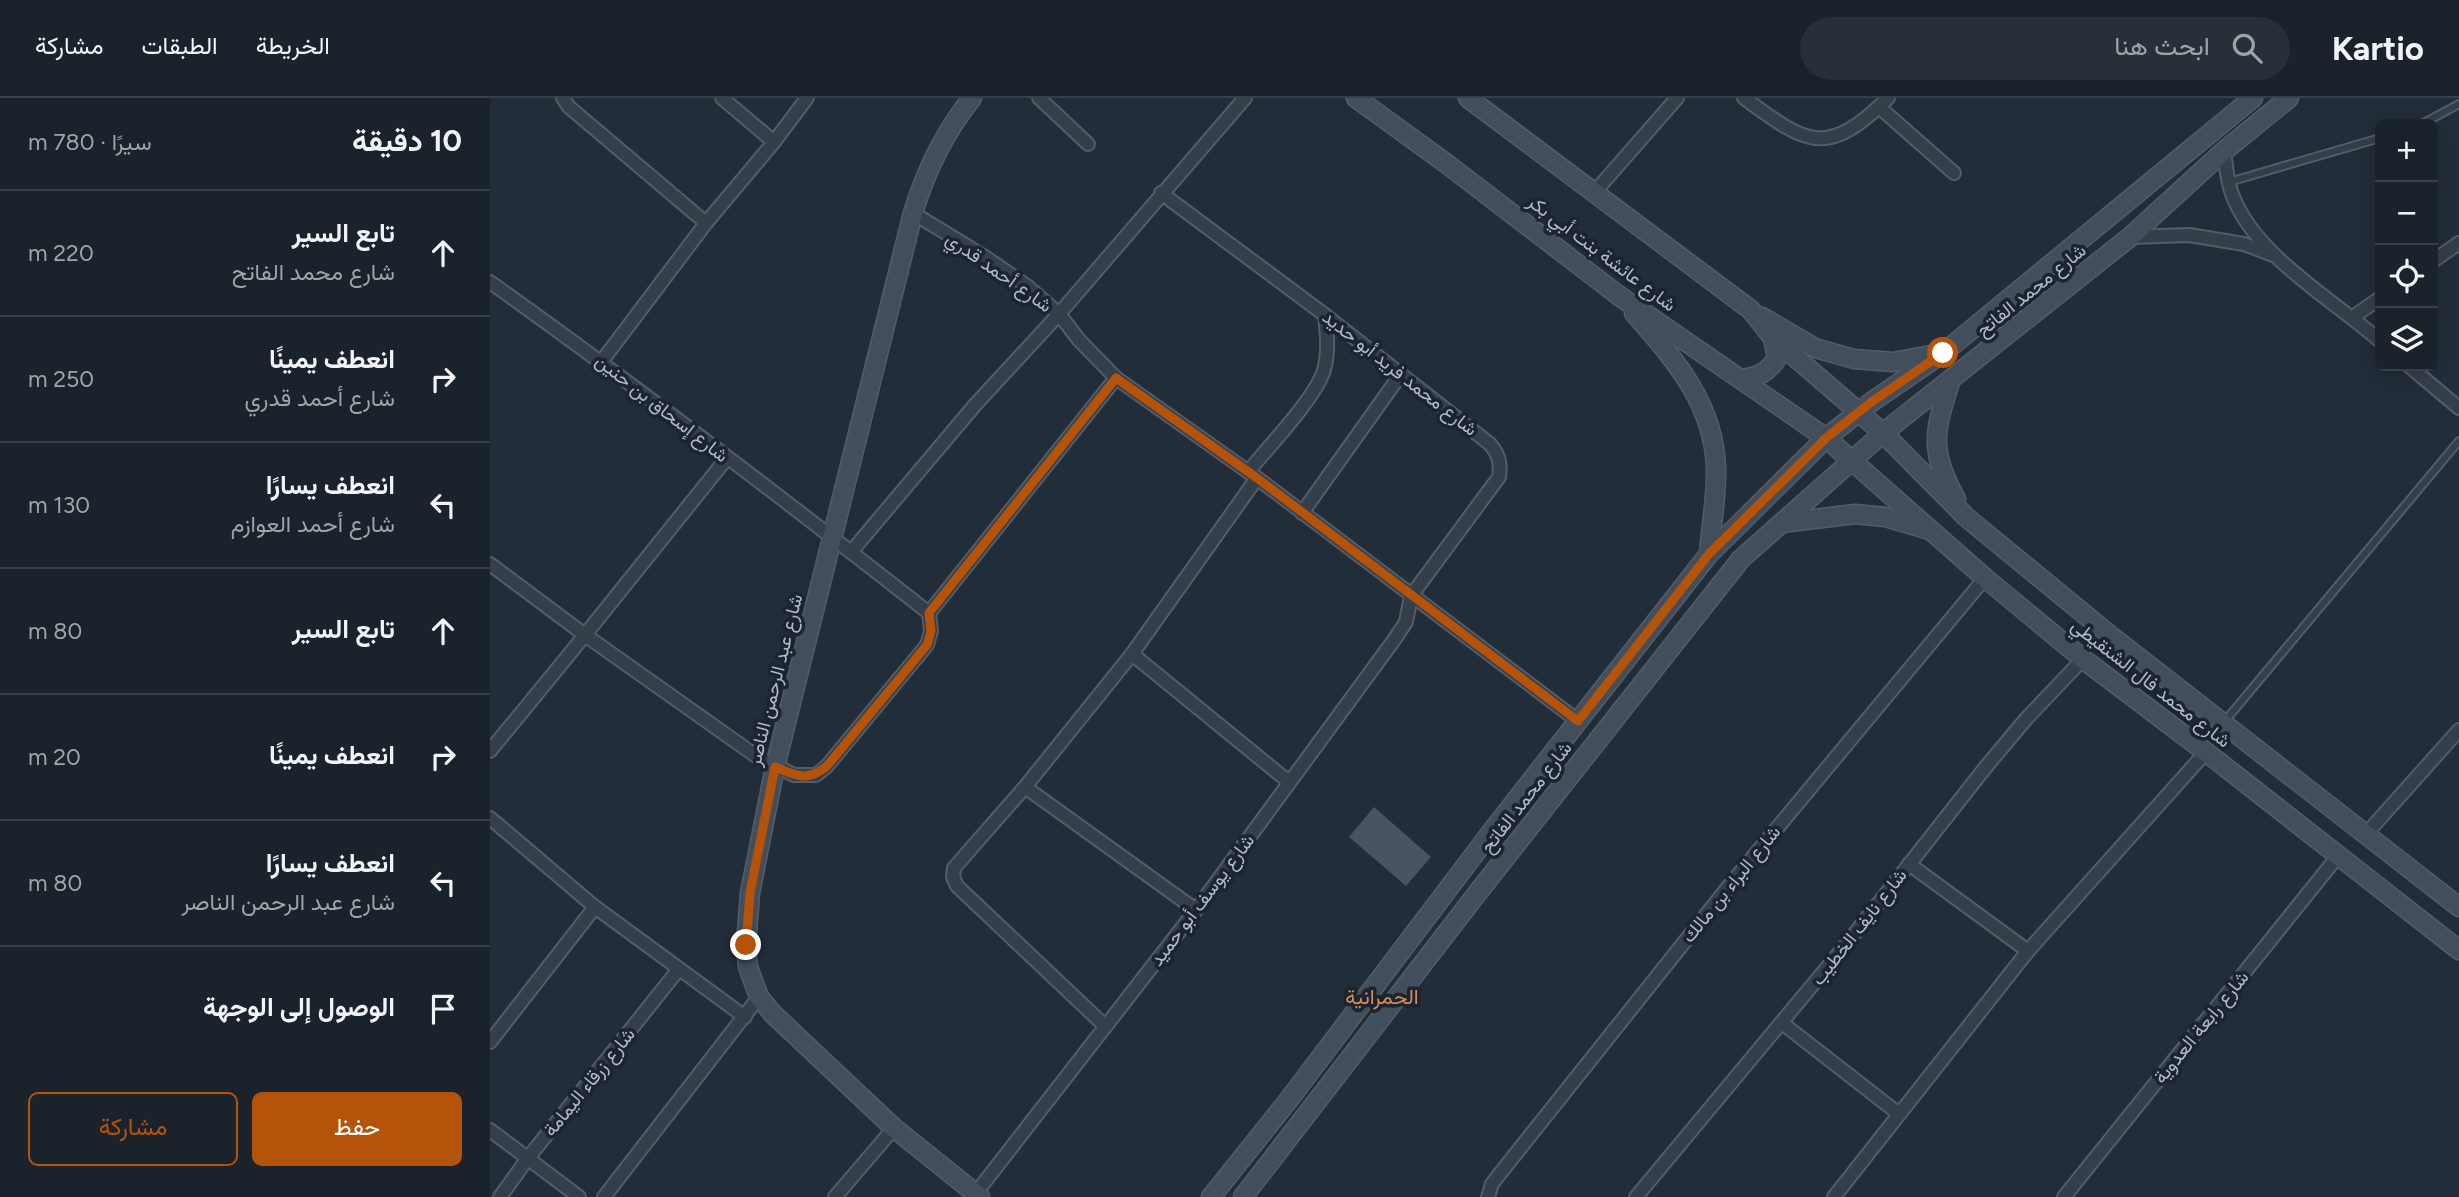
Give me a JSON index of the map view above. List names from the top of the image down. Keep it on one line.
{"streets":{"main road":["شارع عائشة بنت أبي بكر","شارع محمد الفاتح","شارع عبد الرحمن الناصر","شارع محمد فال الشنقيطي"],"street":["شارع أحمد قدري","شارع محمد فريد أبو حديد","شارع إسحاق بن حنين","شارع البراء بن مالك","شارع يوسف أبو حميد","شارع نايف الخطيب","شارع رابعة العدوية","شارع زرقاء اليمامة"]},"crossings":[["شارع عائشة بنت أبي بكر","شارع محمد الفاتح"],["شارع عائشة بنت أبي بكر","شارع محمد فال الشنقيطي"],["شارع أحمد قدري","شارع محمد الفاتح"],["شارع أحمد قدري","شارع محمد فريد أبو حديد"],["شارع أحمد قدري","شارع عبد الرحمن الناصر"],["شارع أحمد قدري","شارع يوسف أبو حميد"],["شارع محمد الفاتح","شارع محمد فال الشنقيطي"],["شارع محمد فريد أبو حديد","شارع يوسف أبو حميد"],["شارع إسحاق بن حنين","شارع عبد الرحمن الناصر"],["شارع عبد الرحمن الناصر","شارع يوسف أبو حميد"],["شارع محمد فال الشنقيطي","شارع البراء بن مالك"],["شارع محمد فال الشنقيطي","شارع نايف الخطيب"],["شارع محمد فال الشنقيطي","شارع رابعة العدوية"]],"districts":["الحمرانية"],"page":{"header":"Kartio","search":"ابحث هنا","nav":["الخريطة","الطبقات","مشاركة"],"heading":["10 دقيقة","سيرًا · 780 m"],"map_buttons":["+","−"],"list":[["تابع السير","شارع محمد الفاتح","220 m"],["انعطف يمينًا","شارع أحمد قدري","250 m"],["انعطف يسارًا","شارع أحمد العوازم","130 m"],["تابع السير","80 m"],["انعطف يمينًا","20 m"],["انعطف يسارًا","شارع عبد الرحمن الناصر","80 m"],"الوصول إلى الوجهة"],"buttons":["حفظ","مشاركة"]}}
